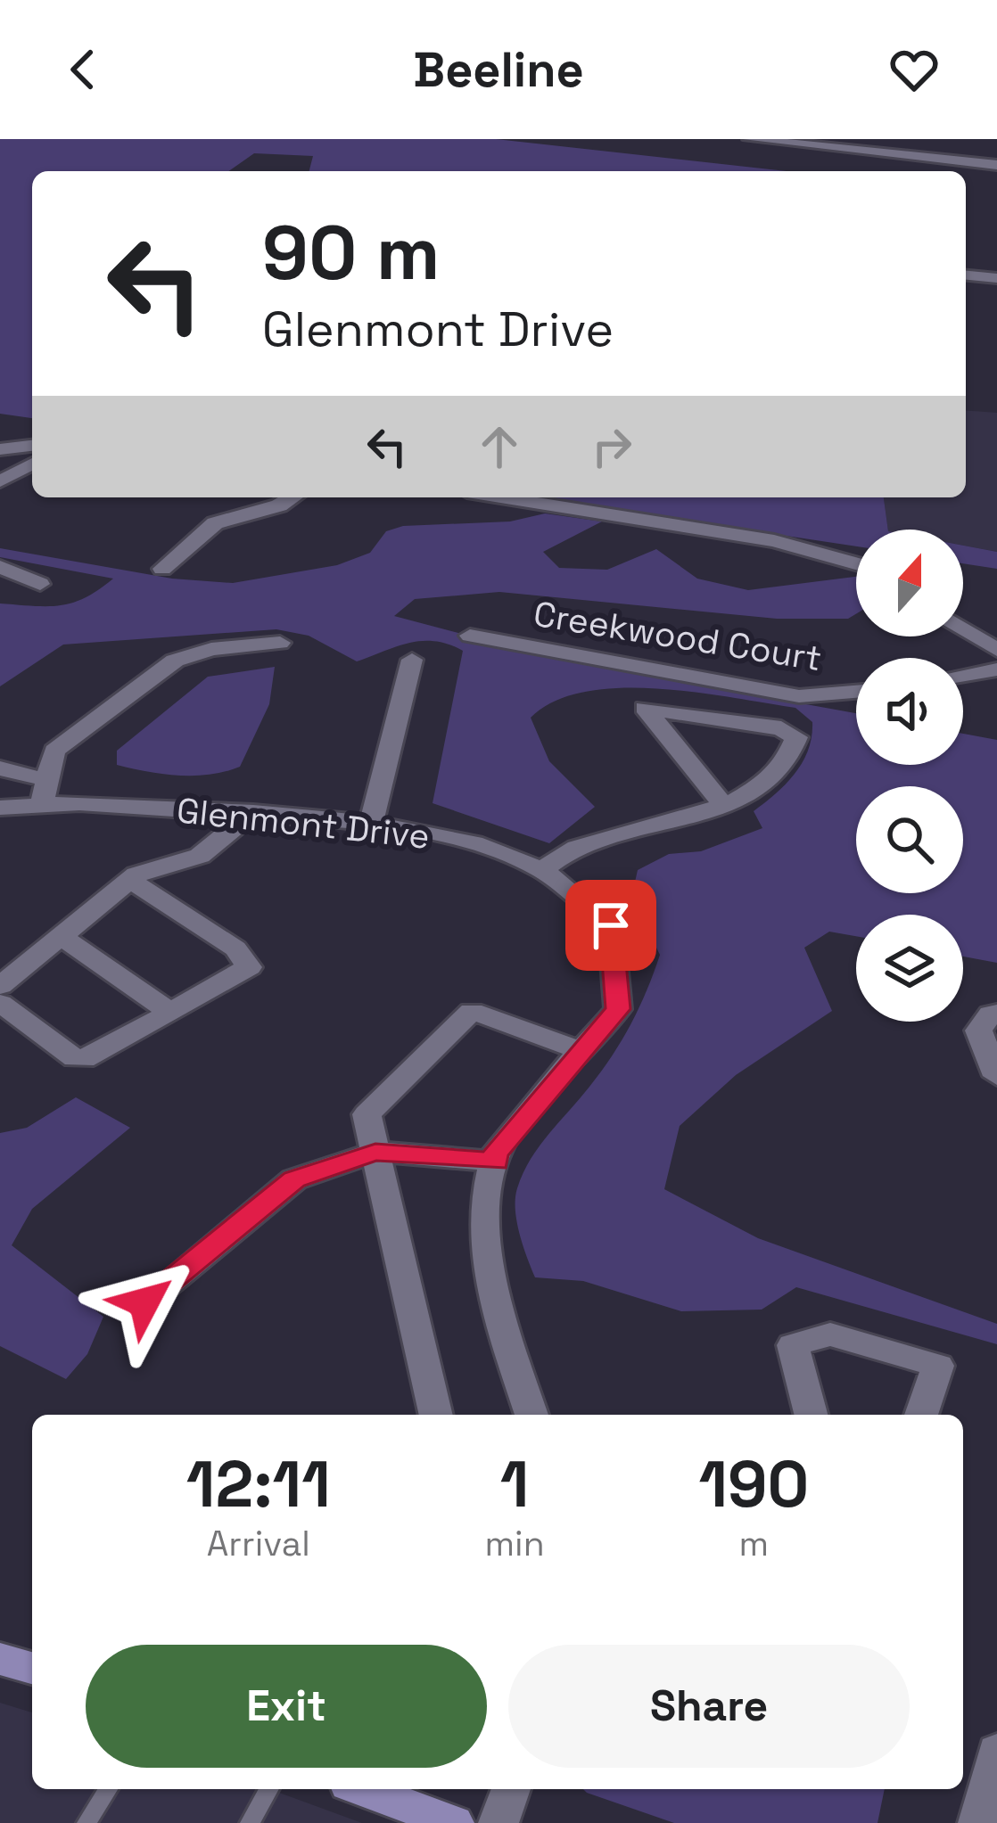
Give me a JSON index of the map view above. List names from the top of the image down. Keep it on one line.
{"streets":{"street":["Creekwood Court","Glenmont Drive"]},"north":"top","page":{"header":"Beeline","turn":["90 m","Glenmont Drive"],"eta":["12:11","Arrival","1","min","190","m"],"buttons":["Exit","Share"]}}
